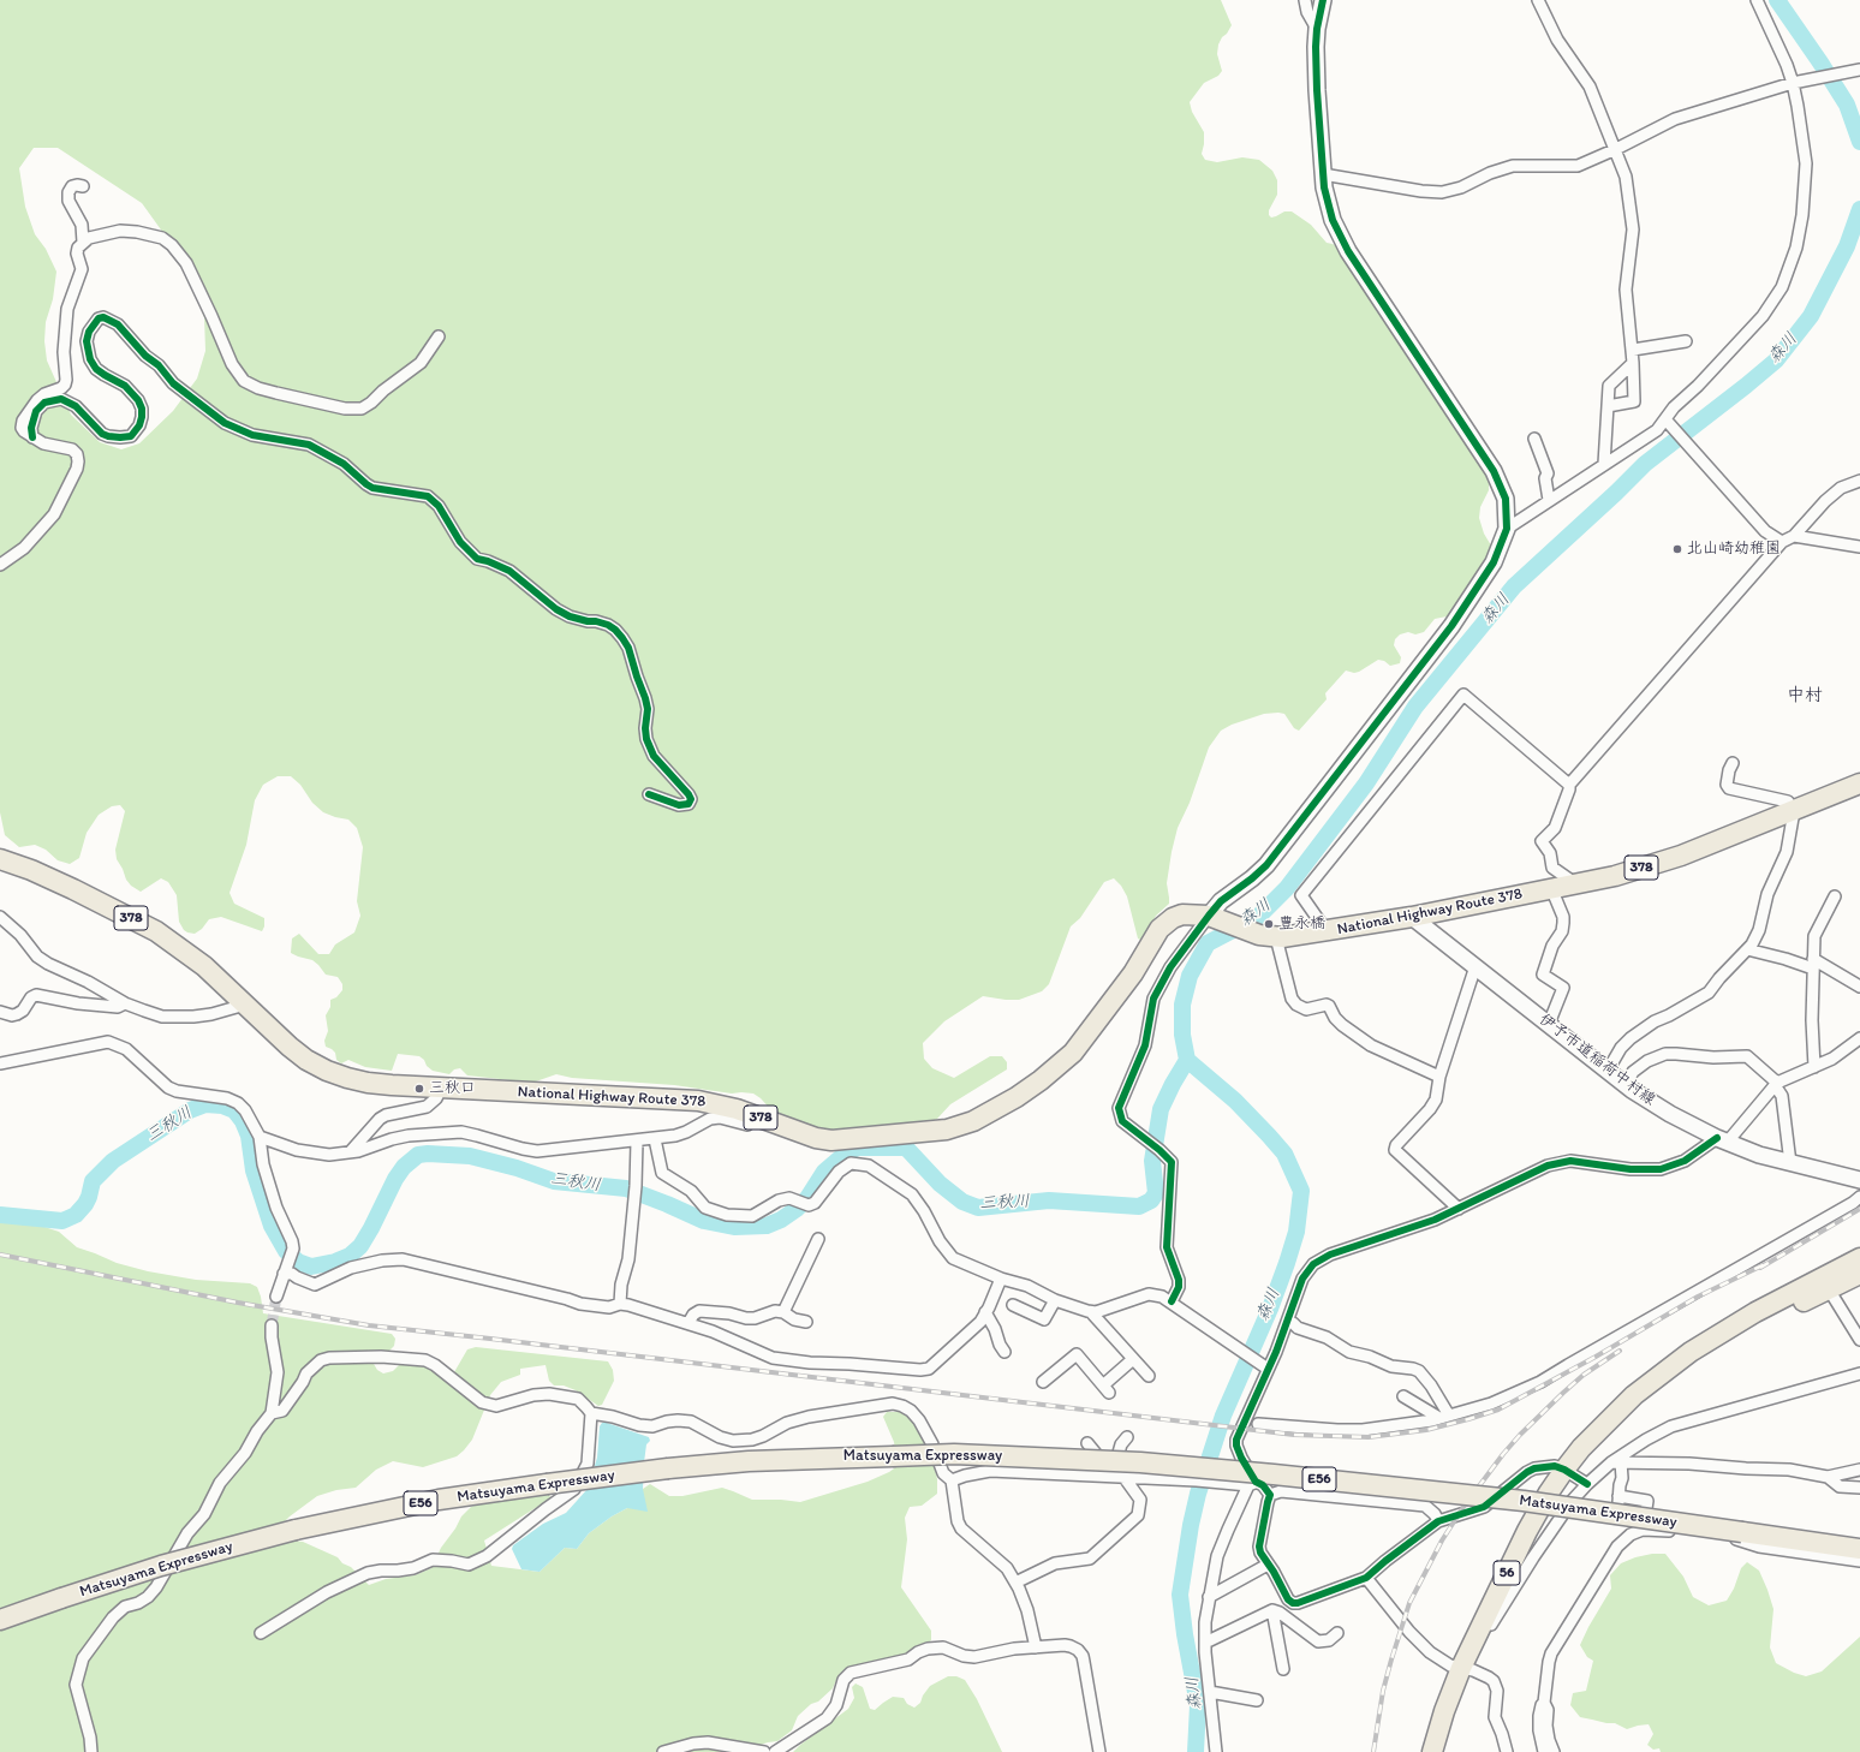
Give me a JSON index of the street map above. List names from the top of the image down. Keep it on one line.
{"streets":{"highway":["378","National Highway Route 378","Matsuyama Expressway","E56","56"],"street":["伊予市道稲荷中村線"]},"crossings":[["National Highway Route 378","伊予市道稲荷中村線"]],"districts":["中村"],"water":["森川","三秋川"],"places":["北山崎幼稚園","豊永橋","三秋口"]}
